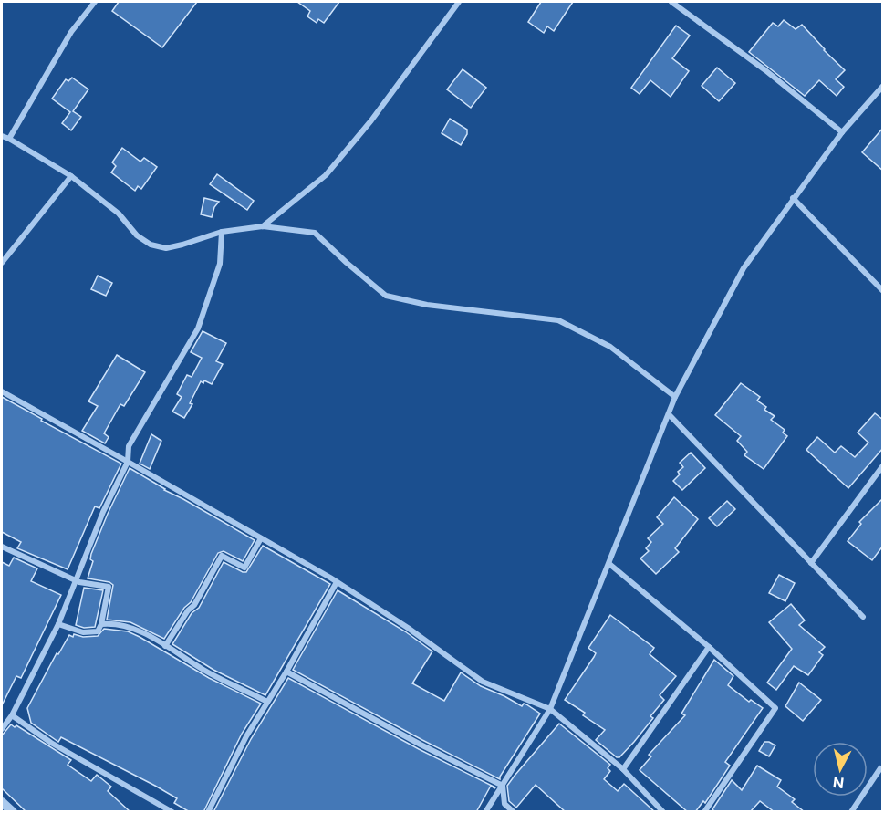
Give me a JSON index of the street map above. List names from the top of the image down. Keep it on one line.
{"north":"bottom"}
